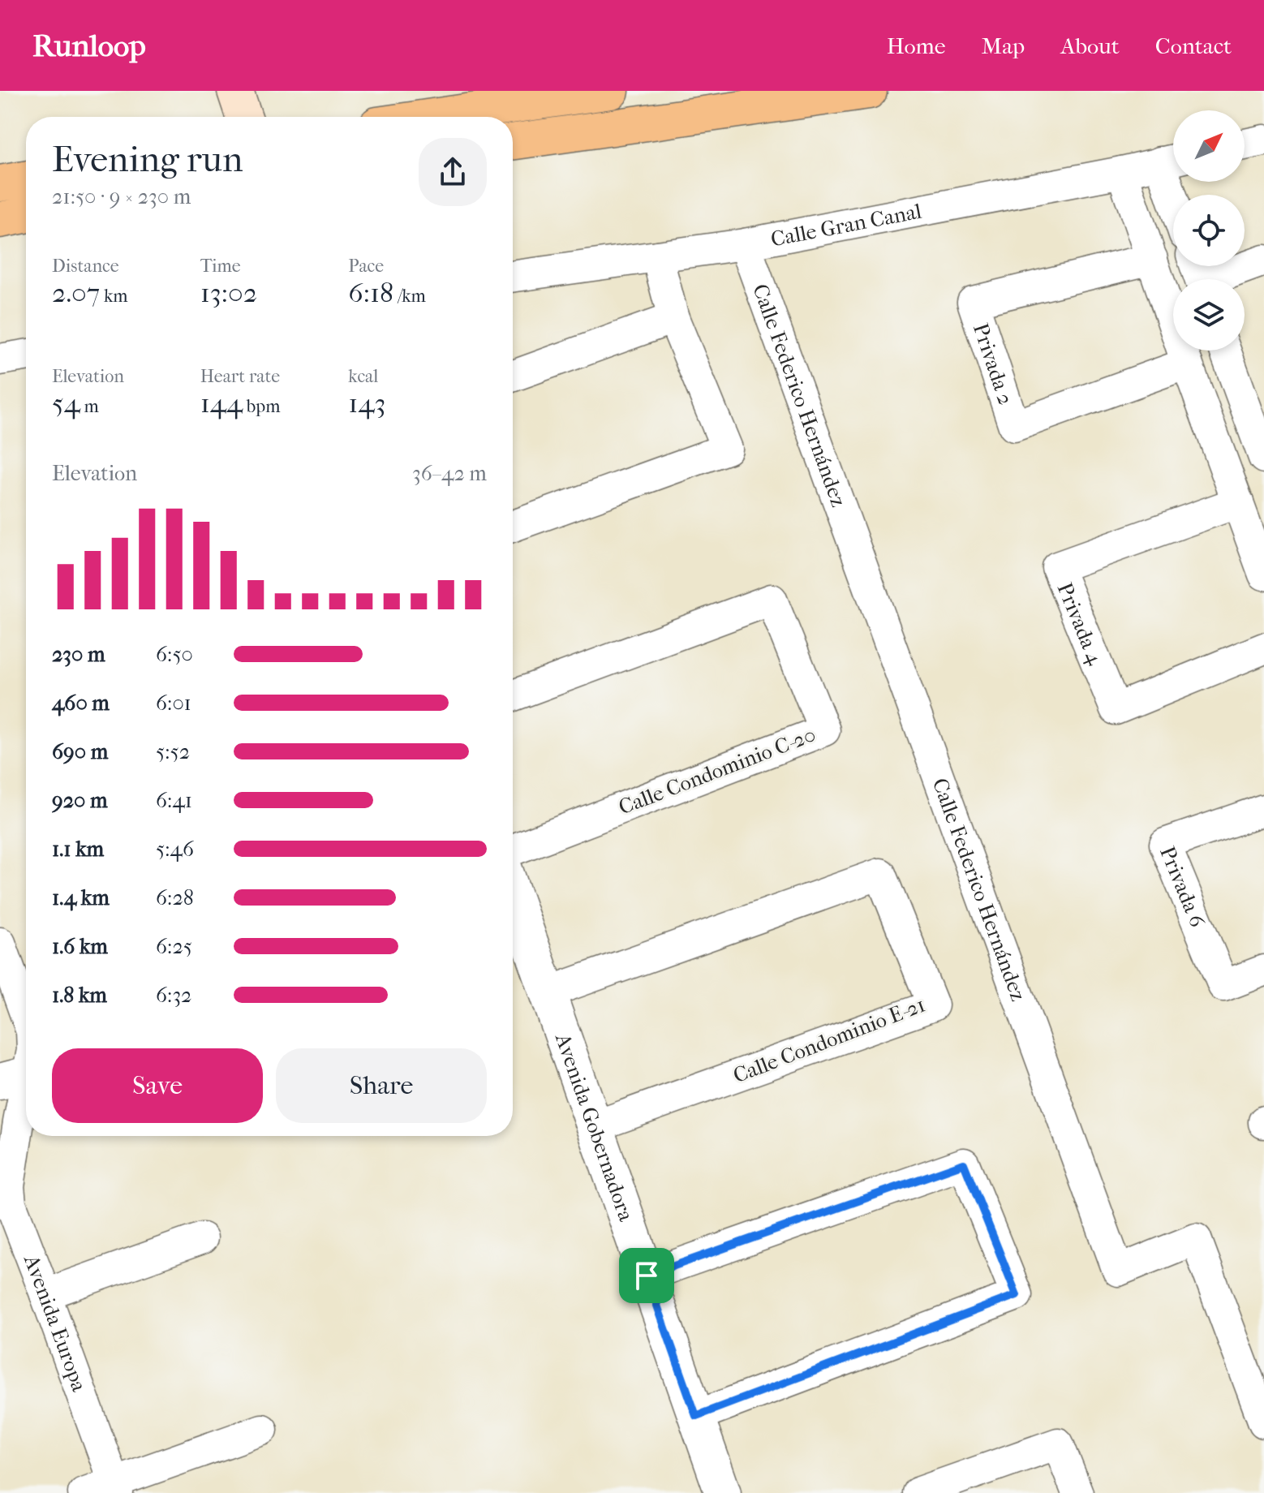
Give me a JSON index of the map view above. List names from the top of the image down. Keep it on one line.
{"streets":{"street":["Calle Gran Canal","Privada 2","Calle Federico Hernández","Privada 4","Calle Condominio C-20","Privada 6","Calle Condominio E-21","Avenida Gobernadora","Avenida Europa"]},"crossings":[["Calle Gran Canal","Calle Federico Hernández"],["Calle Condominio E-21","Avenida Gobernadora"]],"north":"top right","page":{"header":"Runloop","nav":["Home","Map","About","Contact"],"heading":["Evening run","21:50 · 9 × 230 m"],"stats":[["Distance","2.07 km"],["Time","13:02"],["Pace","6:18 /km"],["Elevation","54 m"],["Heart rate","144 bpm"],["kcal","143"]],"chart":["Elevation","36–42 m"],"list":[{"name":"230 m","note":"6:50"},{"name":"460 m","note":"6:01"},{"name":"690 m","note":"5:52"},{"name":"920 m","note":"6:41"},{"name":"1.1 km","note":"5:46"},{"name":"1.4 km","note":"6:28"},{"name":"1.6 km","note":"6:25"},{"name":"1.8 km","note":"6:32"}],"buttons":["Save","Share"]}}
